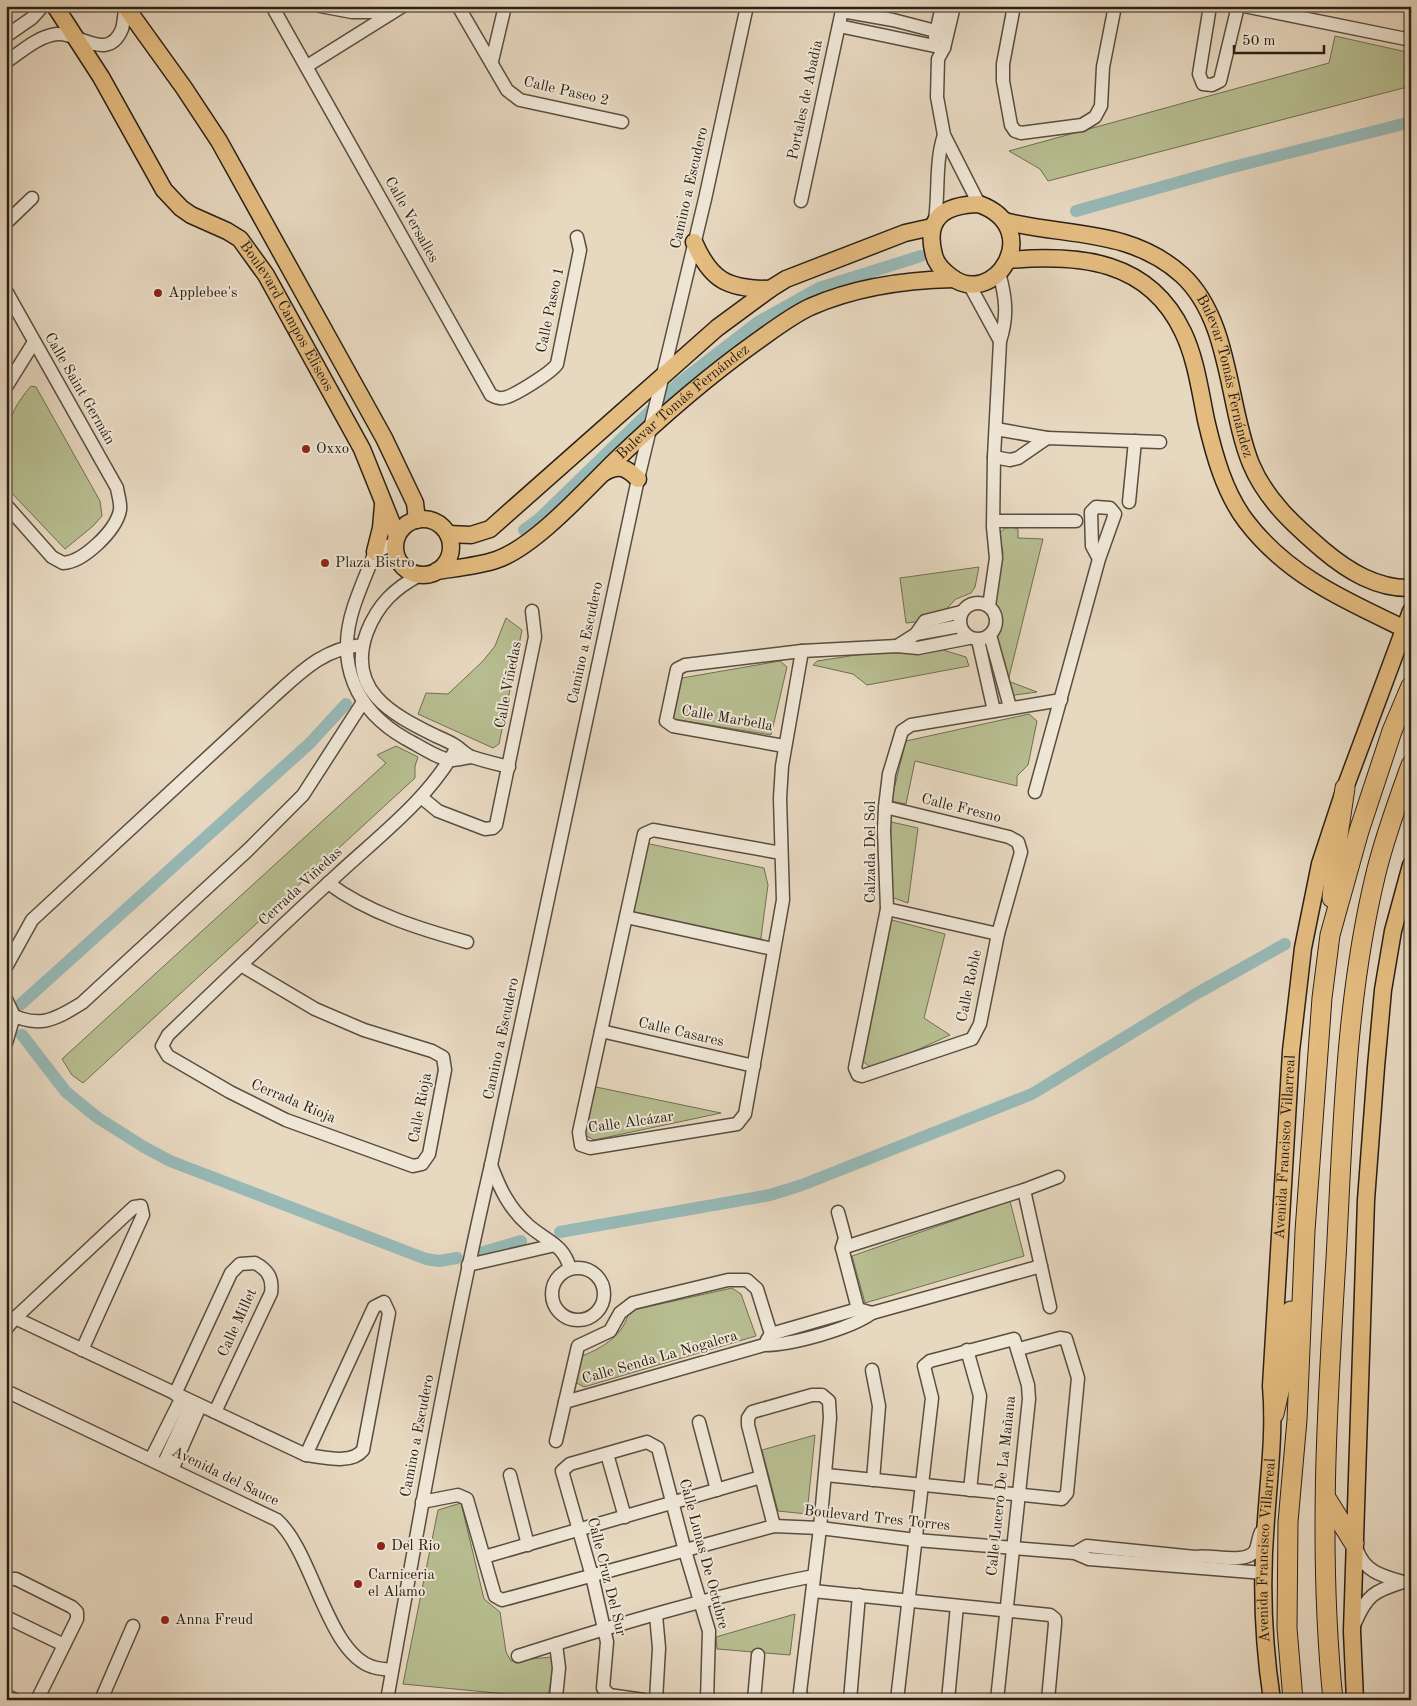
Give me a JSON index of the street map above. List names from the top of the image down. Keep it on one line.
{"streets":{"highway":["Avenida Francisco Villarreal"],"main road":["Boulevard Campos Eliseos","Bulevar Tomás Fernández"],"street":["Calle Paseo 2","Portales de Abadia","Camino a Escudero","Calle Versalles","Calle Paseo 1","Calle Saint Germán","Calle Viñedas","Calle Marbella","Calle Fresno","Calzada Del Sol","Cerrada Viñedas","Calle Roble","Calle Casares","Cerrada Rioja","Calle Rioja","Calle Alcázar","Calle Millet","Calle Senda La Nogalera","Avenida del Sauce","Calle Lucero De La Mañana","Boulevard Tres Torres","Calle Lunas De Octubre","Calle Cruz Del Sur"]},"crossings":[["Camino a Escudero","Bulevar Tomás Fernández"],["Camino a Escudero","Avenida del Sauce"],["Calle Versalles","Calle Paseo 1"],["Boulevard Campos Eliseos","Bulevar Tomás Fernández"],["Bulevar Tomás Fernández","Avenida Francisco Villarreal"],["Calle Viñedas","Cerrada Viñedas"],["Calle Marbella","Calle Alcázar"],["Calle Fresno","Calzada Del Sol"],["Calle Fresno","Calle Roble"],["Calzada Del Sol","Calle Roble"],["Cerrada Viñedas","Cerrada Rioja"],["Cerrada Viñedas","Calle Rioja"],["Calle Casares","Calle Alcázar"],["Cerrada Rioja","Calle Rioja"],["Avenida Francisco Villarreal","Boulevard Tres Torres"],["Calle Lucero De La Mañana","Boulevard Tres Torres"],["Boulevard Tres Torres","Calle Lunas De Octubre"],["Boulevard Tres Torres","Calle Cruz Del Sur"],["Calle Lunas De Octubre","Calle Cruz Del Sur"]],"places":["Applebee's","Oxxo","Plaza Bistro","Del Rio","Carniceria el Alamo","Anna Freud"],"scale_bar":"50 m"}
